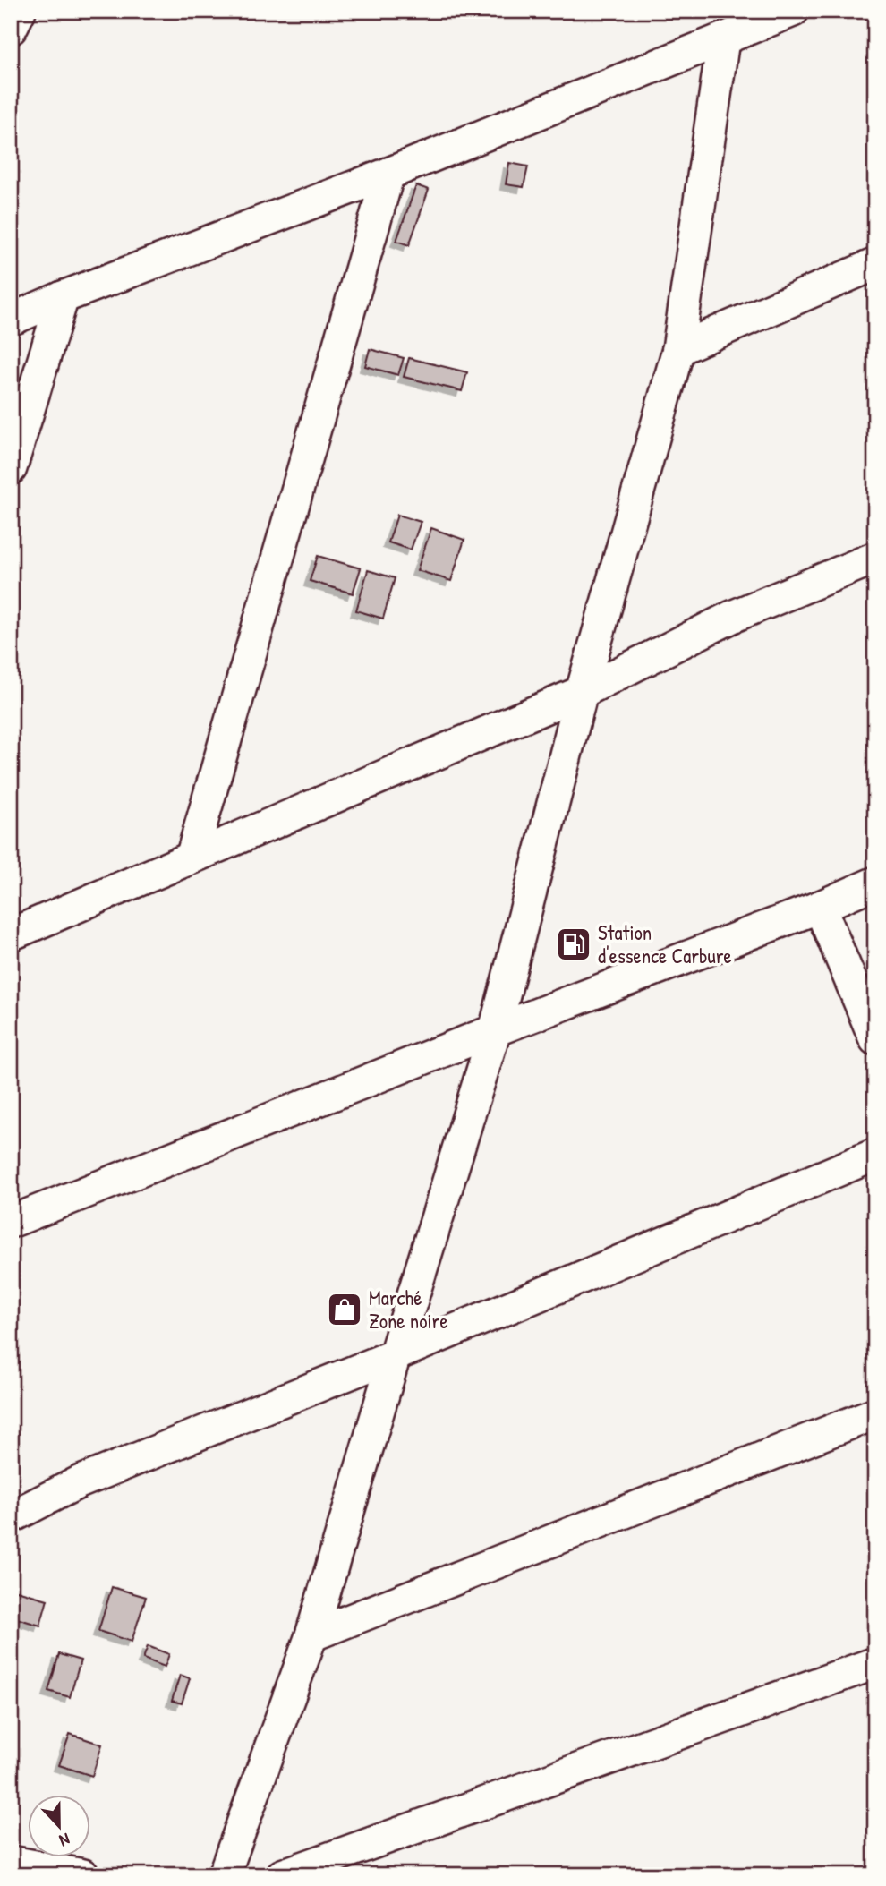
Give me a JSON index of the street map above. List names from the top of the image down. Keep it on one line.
{"places":{"fuel station":["Station d'essence Carbure"],"shop":["Marché Zone noire"]},"north":"bottom"}
